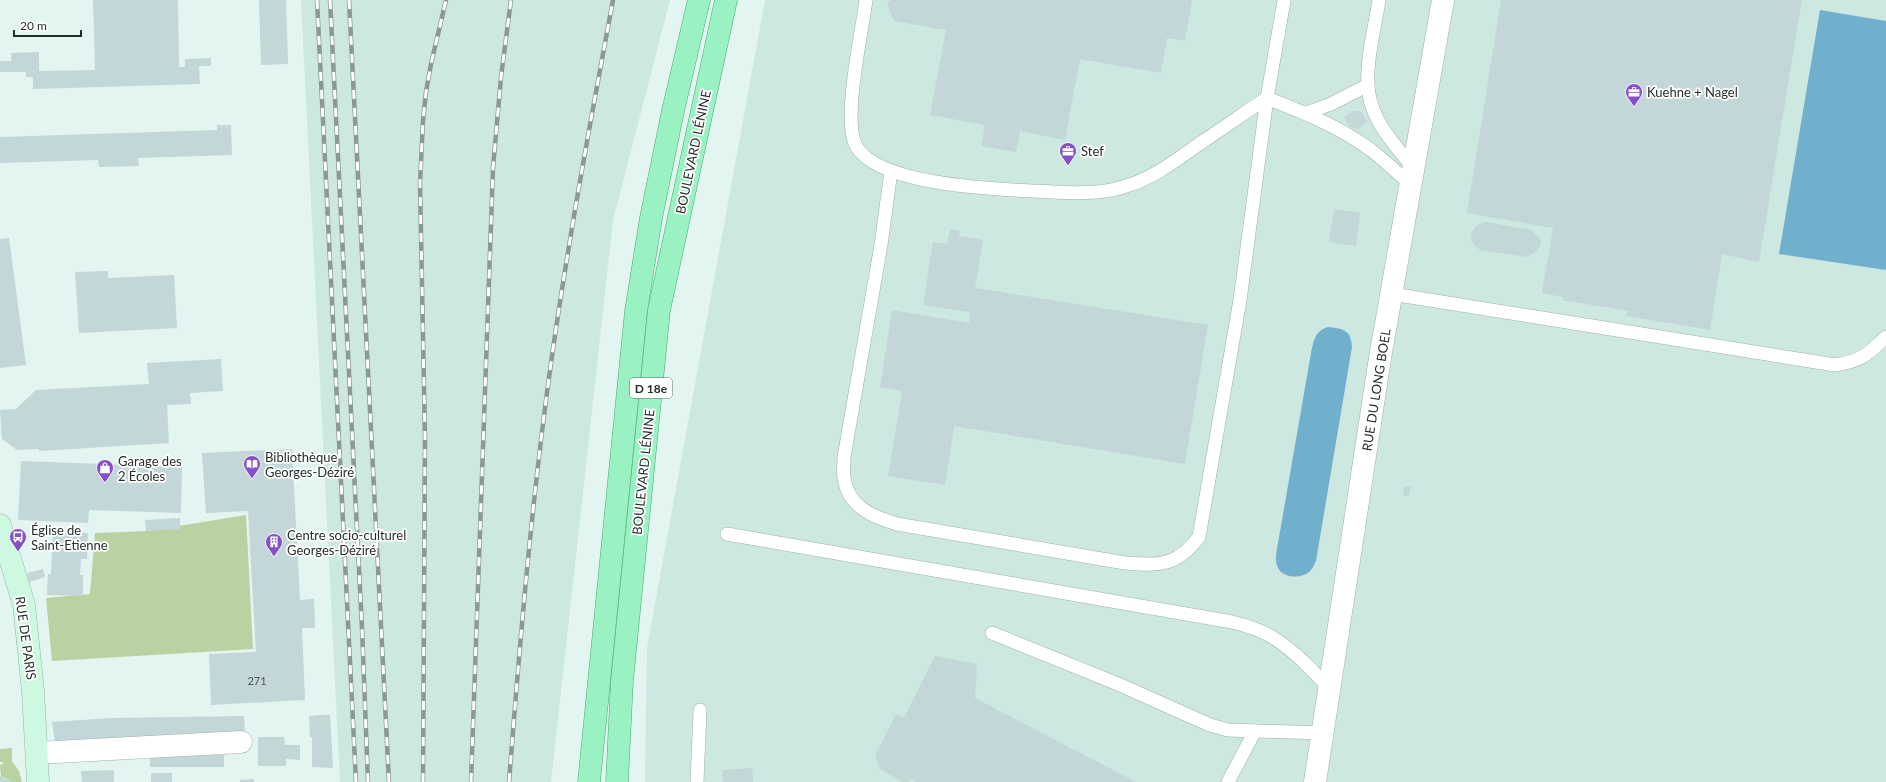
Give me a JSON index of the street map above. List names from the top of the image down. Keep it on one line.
{"streets":{"main road":["BOULEVARD LÉNINE","D 18e"],"street":["RUE DU LONG BOEL","RUE DE PARIS"]},"places":{"office":["Kuehne + Nagel","Stef"],"library":["Bibliothèque Georges-Déziré"],"shop":["Garage des 2 Écoles"],"bus stop":["Église de Saint-Etienne"],"building":["Centre socio-culturel Georges-Déziré"]},"house_numbers":["271"],"scale_bar":"20 m"}
